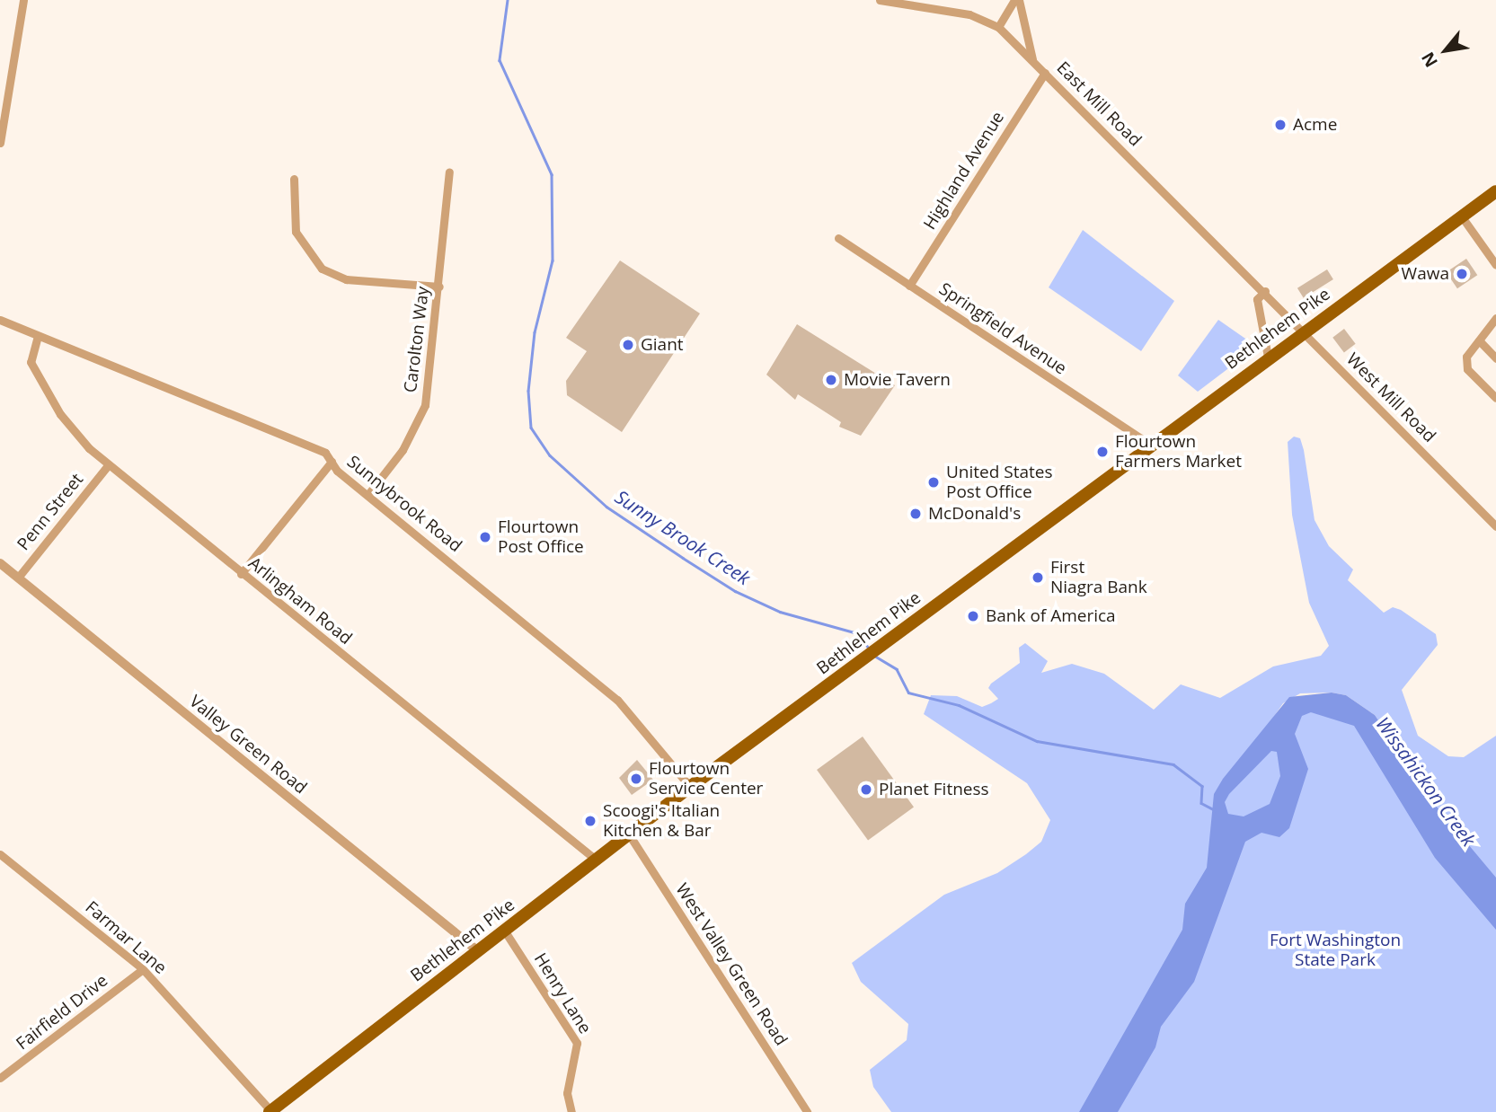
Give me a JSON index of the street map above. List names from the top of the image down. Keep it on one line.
{"streets":{"main road":["Bethlehem Pike"],"street":["East Mill Road","Highland Avenue","Springfield Avenue","Carolton Way","West Mill Road","Sunnybrook Road","Penn Street","Arlingham Road","Valley Green Road","Farmar Lane","West Valley Green Road","Henry Lane","Fairfield Drive"]},"crossings":[["East Mill Road","Highland Avenue"],["East Mill Road","West Mill Road"],["Highland Avenue","Springfield Avenue"],["Springfield Avenue","Bethlehem Pike"],["Bethlehem Pike","West Mill Road"],["Bethlehem Pike","Sunnybrook Road"],["Bethlehem Pike","Arlingham Road"],["Bethlehem Pike","Valley Green Road"],["Bethlehem Pike","Farmar Lane"],["Bethlehem Pike","West Valley Green Road"],["Bethlehem Pike","Henry Lane"],["Carolton Way","Sunnybrook Road"],["Sunnybrook Road","Arlingham Road"],["Penn Street","Arlingham Road"],["Penn Street","Valley Green Road"],["Farmar Lane","Fairfield Drive"]],"water":["Sunny Brook Creek","Wissahickon Creek"],"parks":["Fort Washington State Park"],"places":["Acme","Wawa","Giant","Movie Tavern","Flourtown Farmers Market","United States Post Office","McDonald's","Flourtown Post Office","First Niagra Bank","Bank of America","Flourtown Service Center","Planet Fitness","Scoogi's Italian Kitchen & Bar"],"north":"bottom left"}
